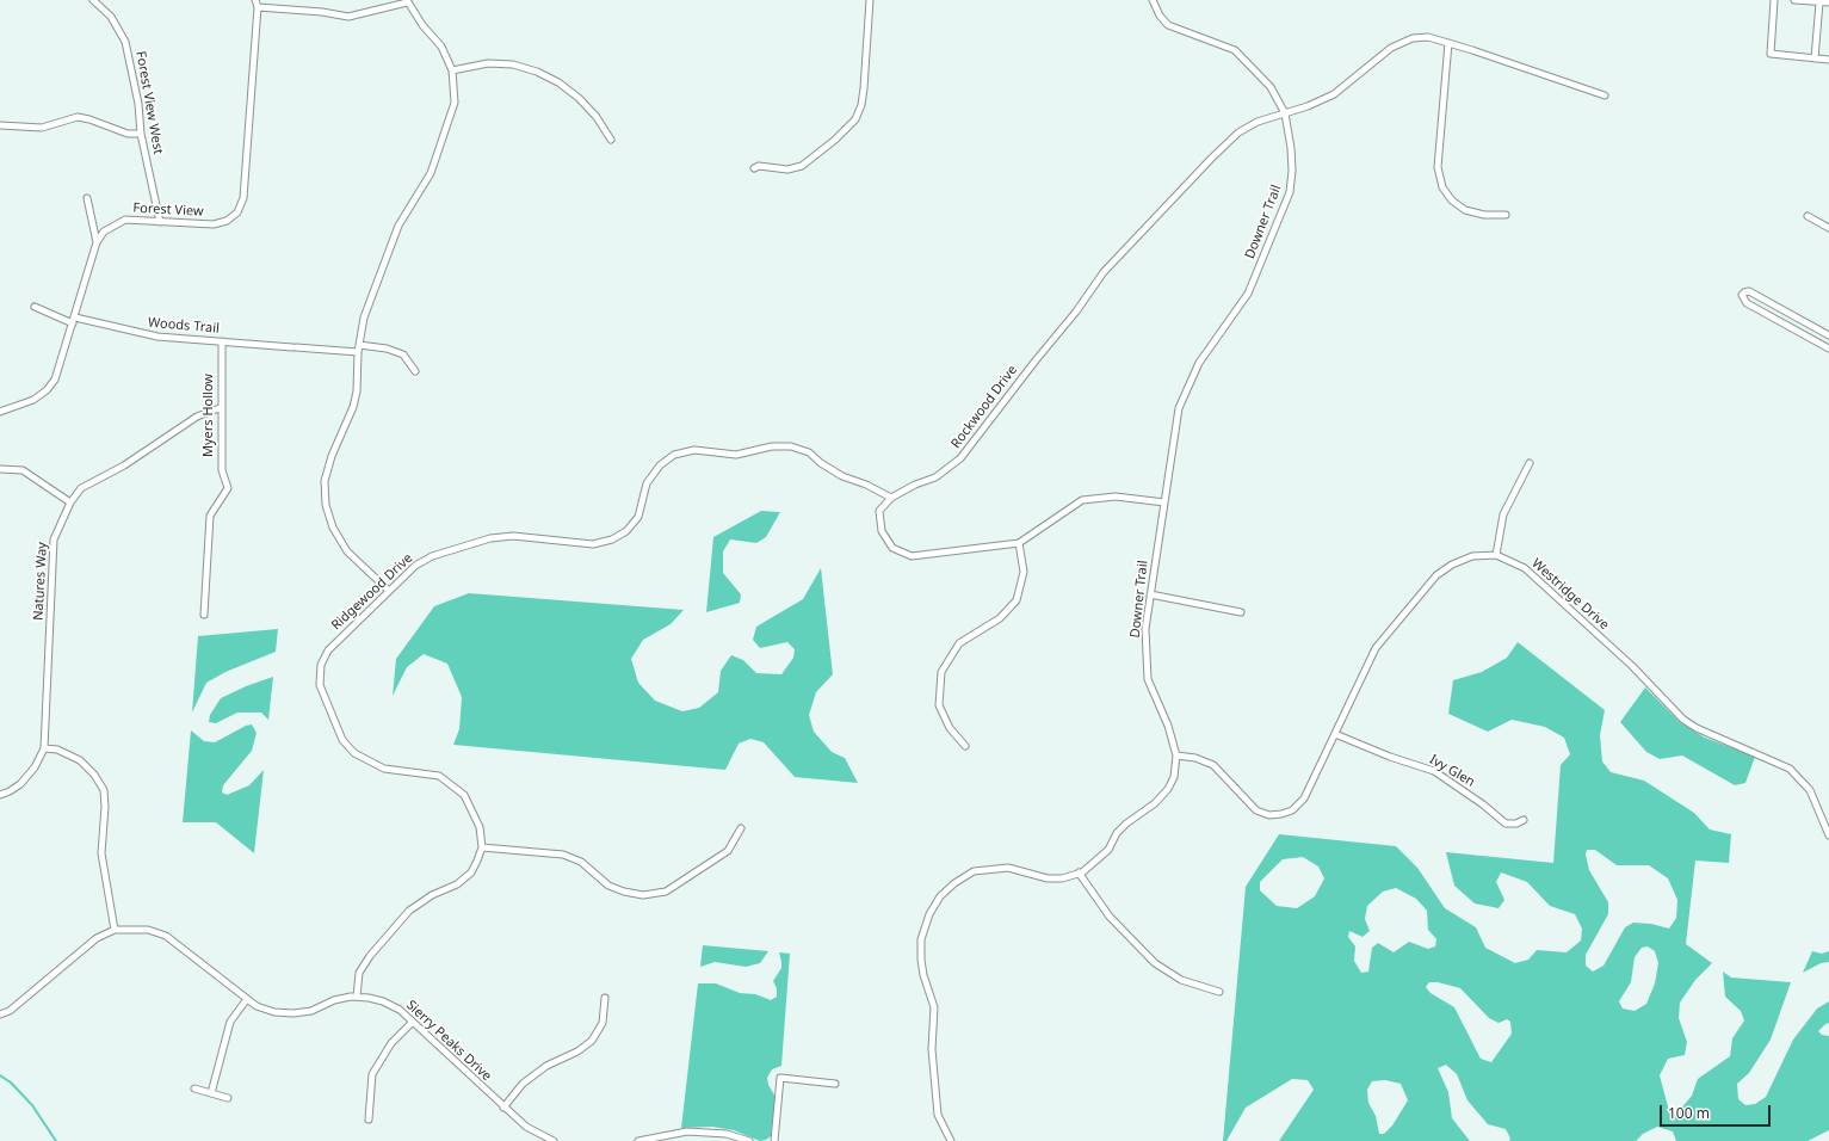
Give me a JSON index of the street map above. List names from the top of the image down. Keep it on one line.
{"streets":{"street":["Forest View West","Forest View","Downer Trail","Woods Trail","Rockwood Drive","Myers Hollow","Natures Way","Ridgewood Drive","Westridge Drive","Ivy Glen","Sierry Peaks Drive"]},"crossings":[["Forest View West","Forest View"],["Downer Trail","Rockwood Drive"],["Downer Trail","Westridge Drive"],["Woods Trail","Myers Hollow"],["Rockwood Drive","Ridgewood Drive"],["Myers Hollow","Natures Way"],["Westridge Drive","Ivy Glen"]],"scale_bar":"100 m"}
